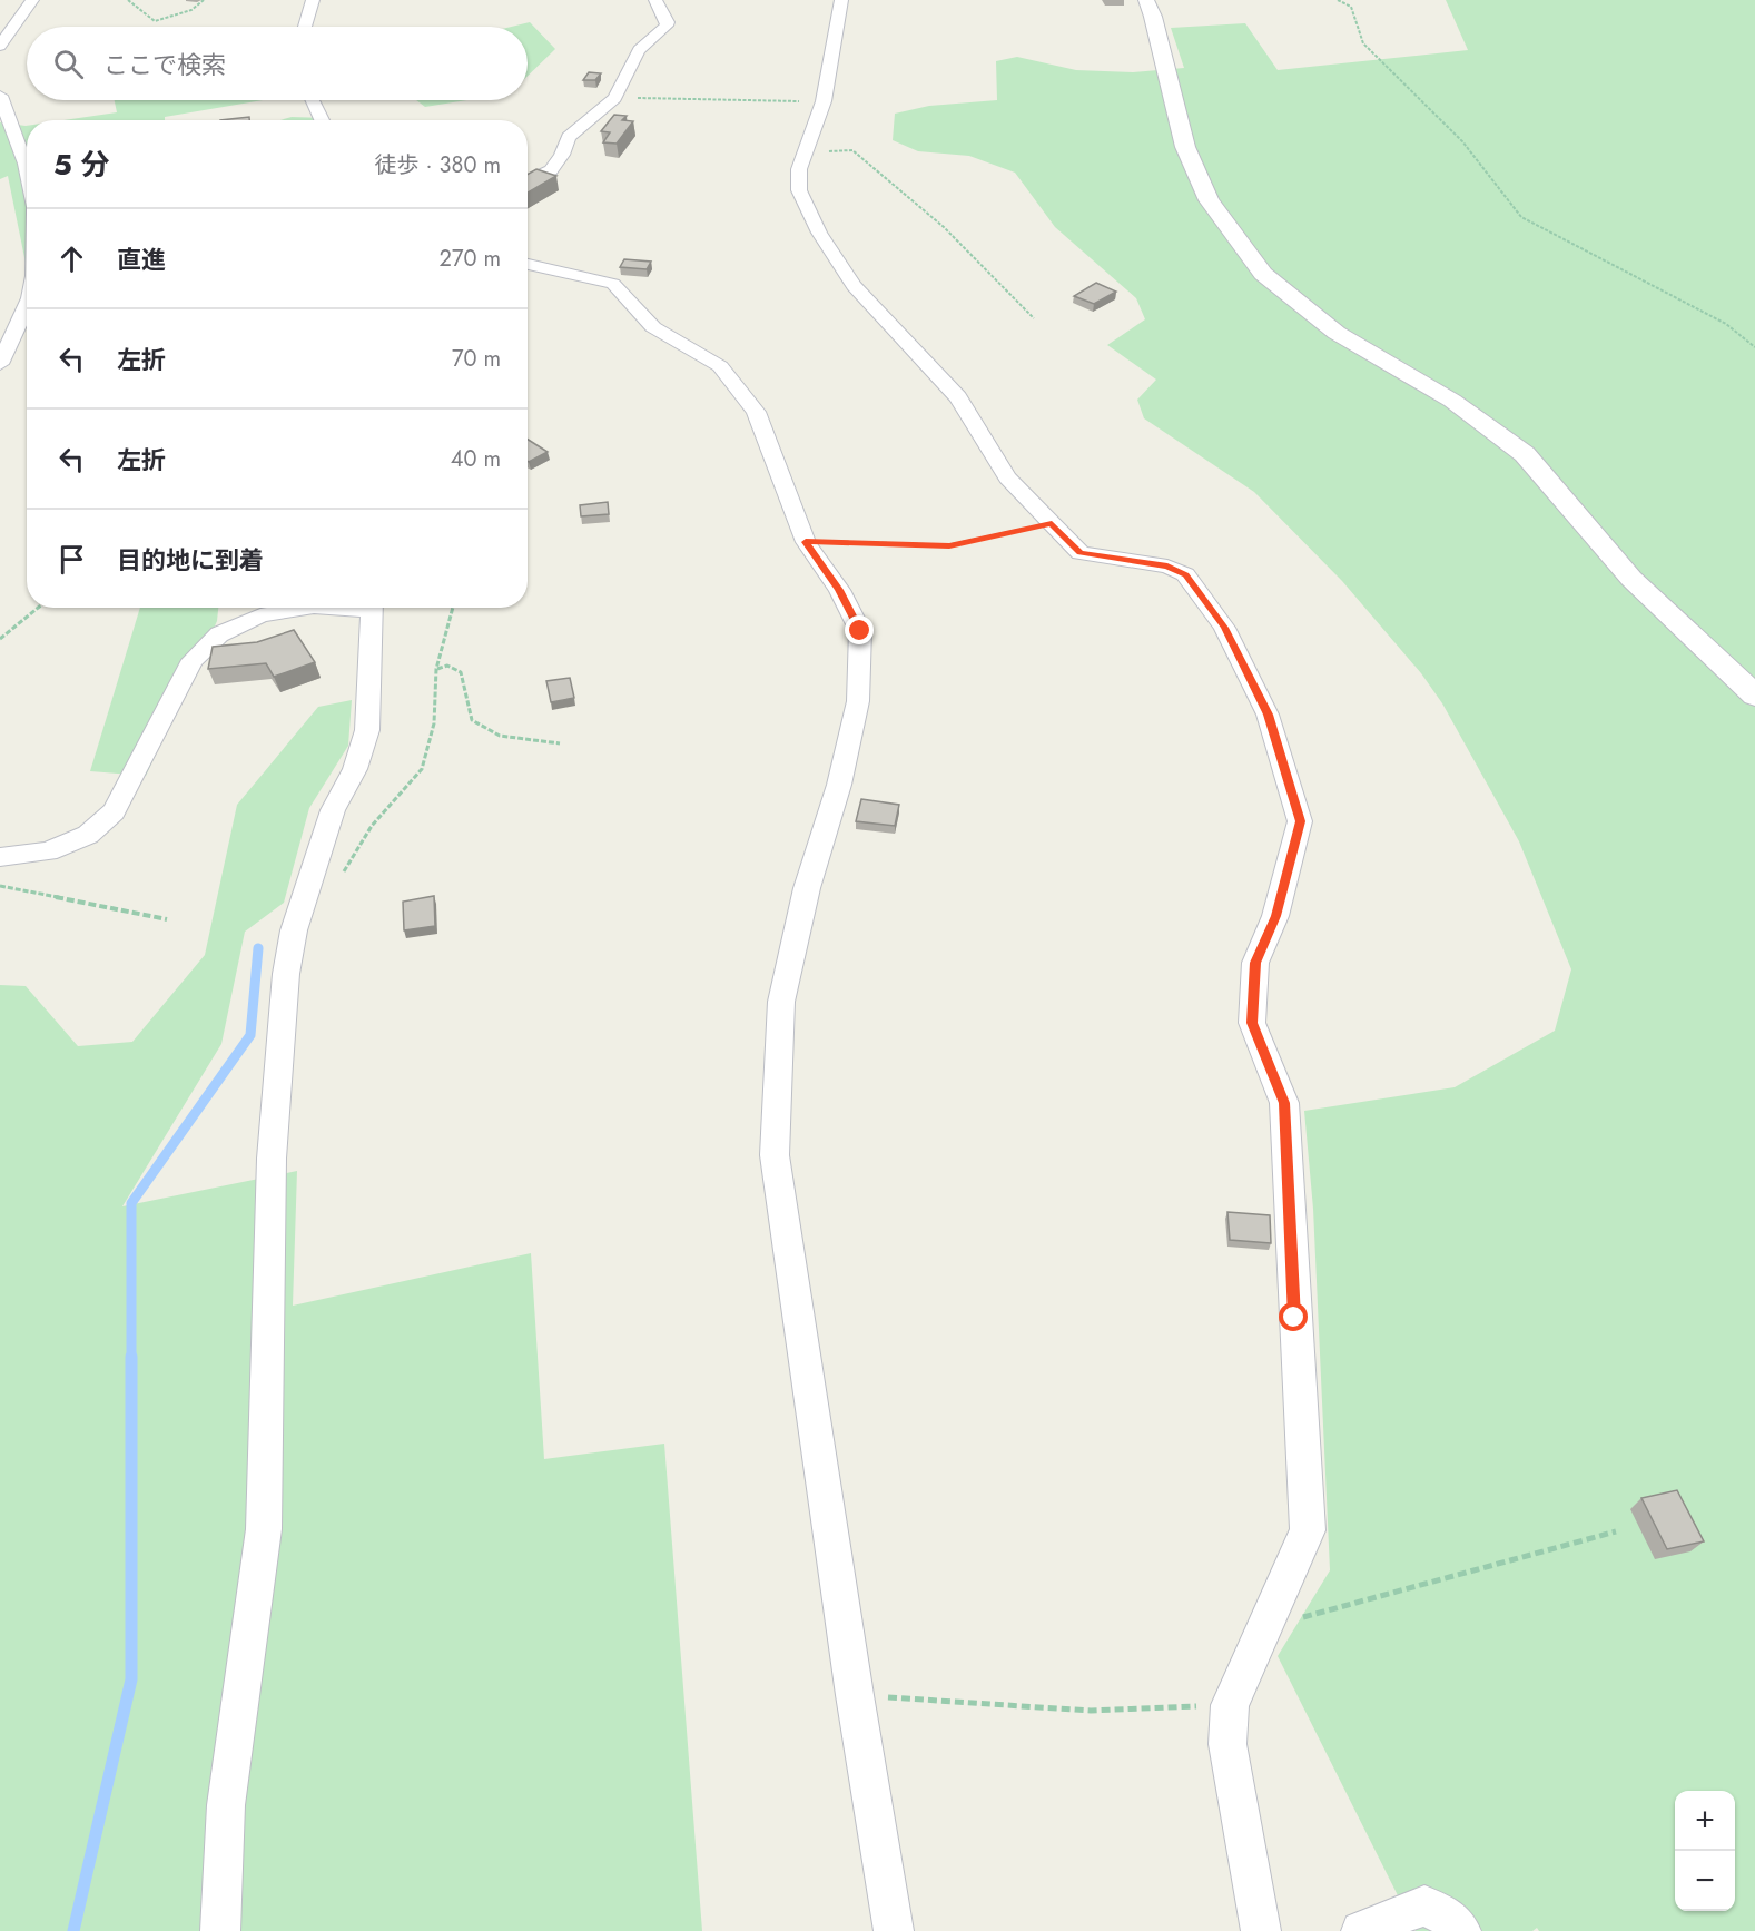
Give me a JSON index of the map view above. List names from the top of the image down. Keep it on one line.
{"page":{"search":"ここで検索","heading":["5 分","徒歩 · 380 m"],"list":[["直進","270 m"],["左折","70 m"],["左折","40 m"],"目的地に到着"],"map_buttons":["+","−"]}}
